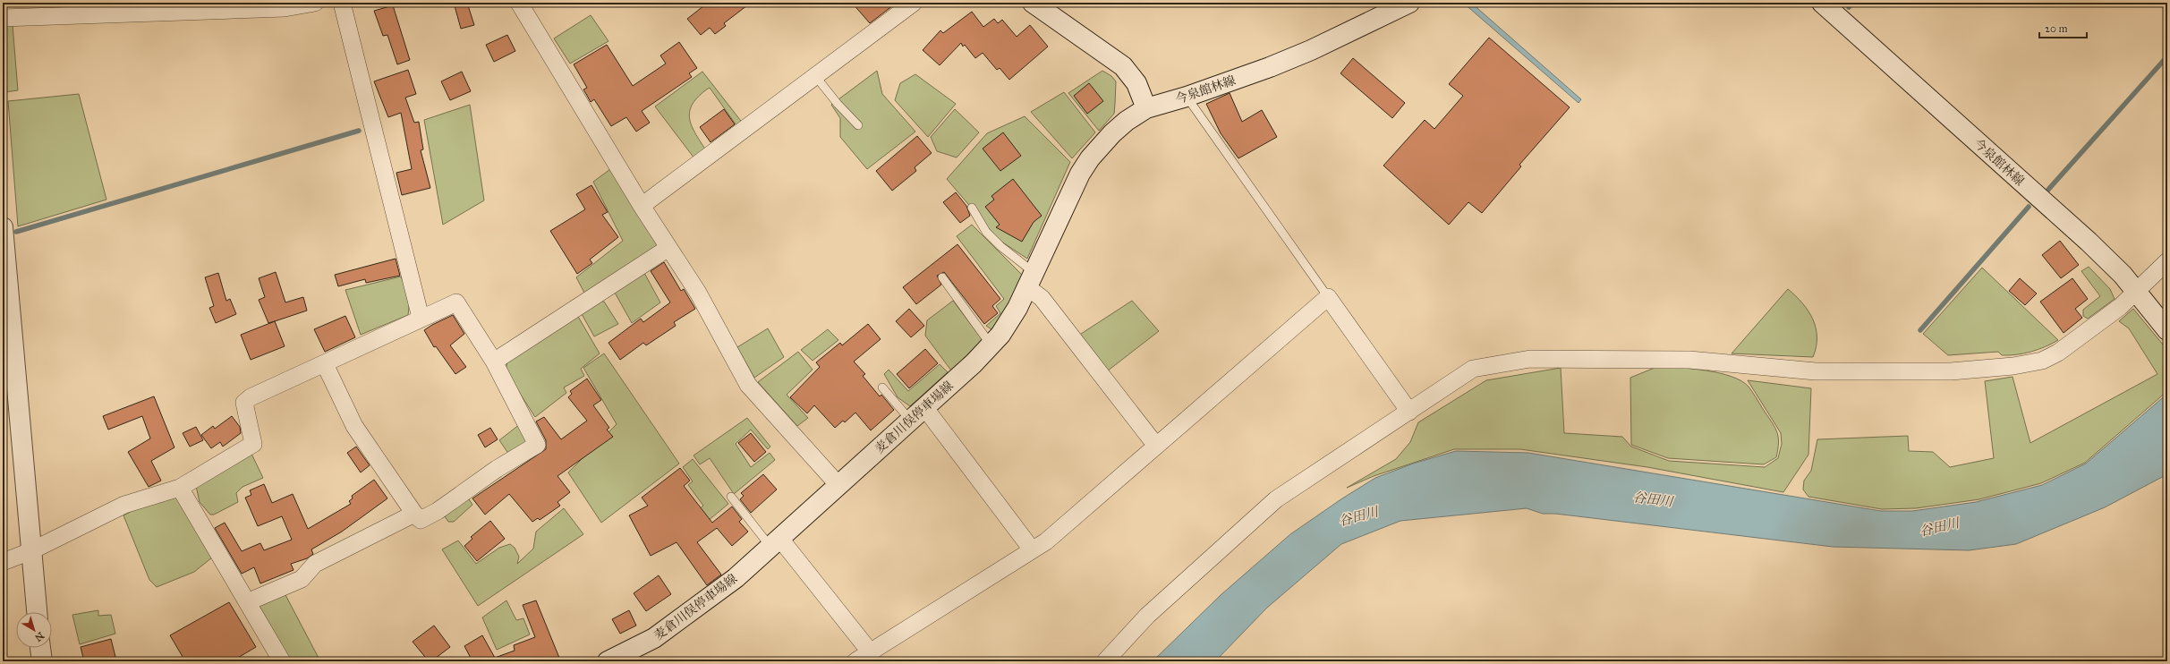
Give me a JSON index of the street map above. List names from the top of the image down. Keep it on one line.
{"streets":{"main road":["今泉館林線","麦倉川俣停車場線"]},"crossings":[["今泉館林線","麦倉川俣停車場線"]],"water":["谷田川"],"scale_bar":"20 m","north":"bottom right"}
